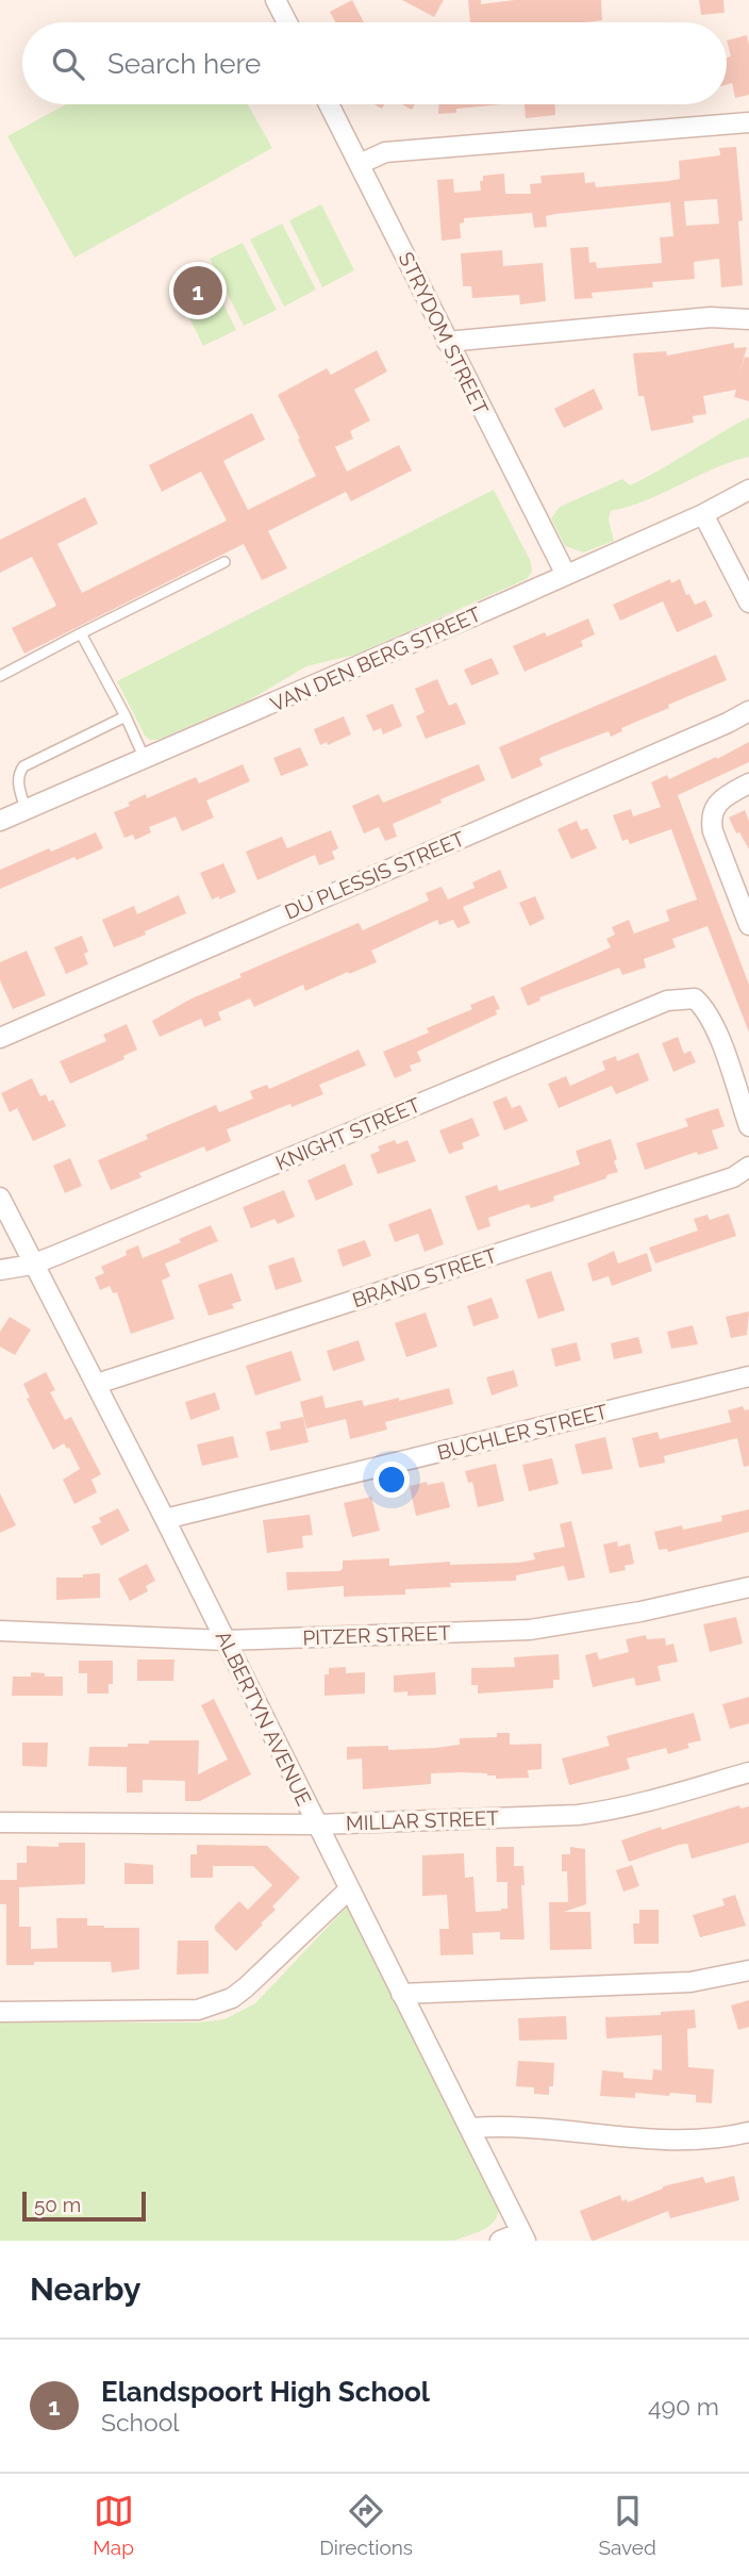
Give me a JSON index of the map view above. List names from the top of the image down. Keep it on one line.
{"streets":{"street":["STRYDOM STREET","VAN DEN BERG STREET","DU PLESSIS STREET","KNIGHT STREET","BRAND STREET","BUCHLER STREET","PITZER STREET","ALBERTYN AVENUE","MILLAR STREET"]},"crossings":[["STRYDOM STREET","VAN DEN BERG STREET"],["KNIGHT STREET","ALBERTYN AVENUE"],["BRAND STREET","ALBERTYN AVENUE"],["BUCHLER STREET","ALBERTYN AVENUE"],["PITZER STREET","ALBERTYN AVENUE"],["ALBERTYN AVENUE","MILLAR STREET"]],"scale_bar":"50 m","page":{"search":"Search here","pins":"1","scale":"50 m","heading":"Nearby","list":[{"mark":"1","name":"Elandspoort High School","note":"School","value":"490 m"}],"nav":["Map","Directions","Saved"]}}
